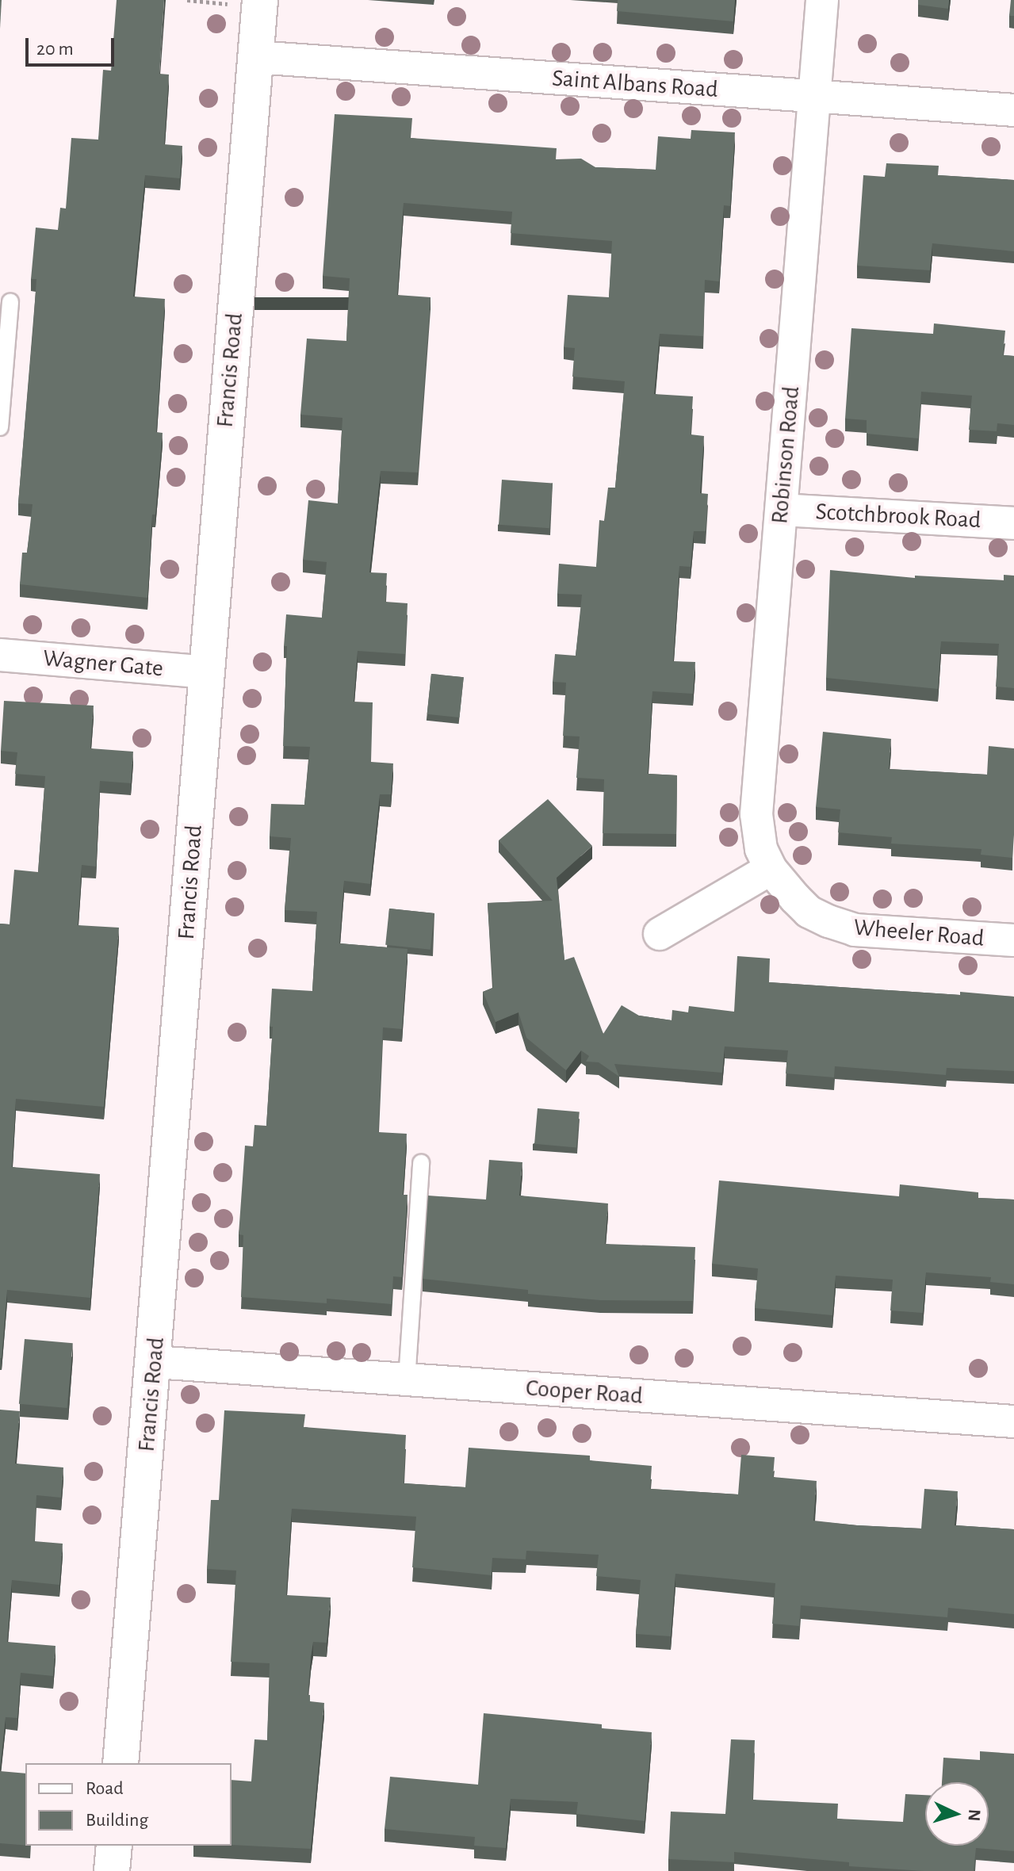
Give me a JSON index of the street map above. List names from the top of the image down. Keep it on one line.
{"streets":{"street":["Saint Albans Road","Francis Road","Robinson Road","Scotchbrook Road","Wagner Gate","Wheeler Road","Cooper Road"]},"crossings":[["Saint Albans Road","Francis Road"],["Saint Albans Road","Robinson Road"],["Francis Road","Wagner Gate"],["Francis Road","Cooper Road"],["Robinson Road","Scotchbrook Road"],["Robinson Road","Wheeler Road"]],"legend":["Road","Building"],"scale_bar":"20 m","north":"right"}
